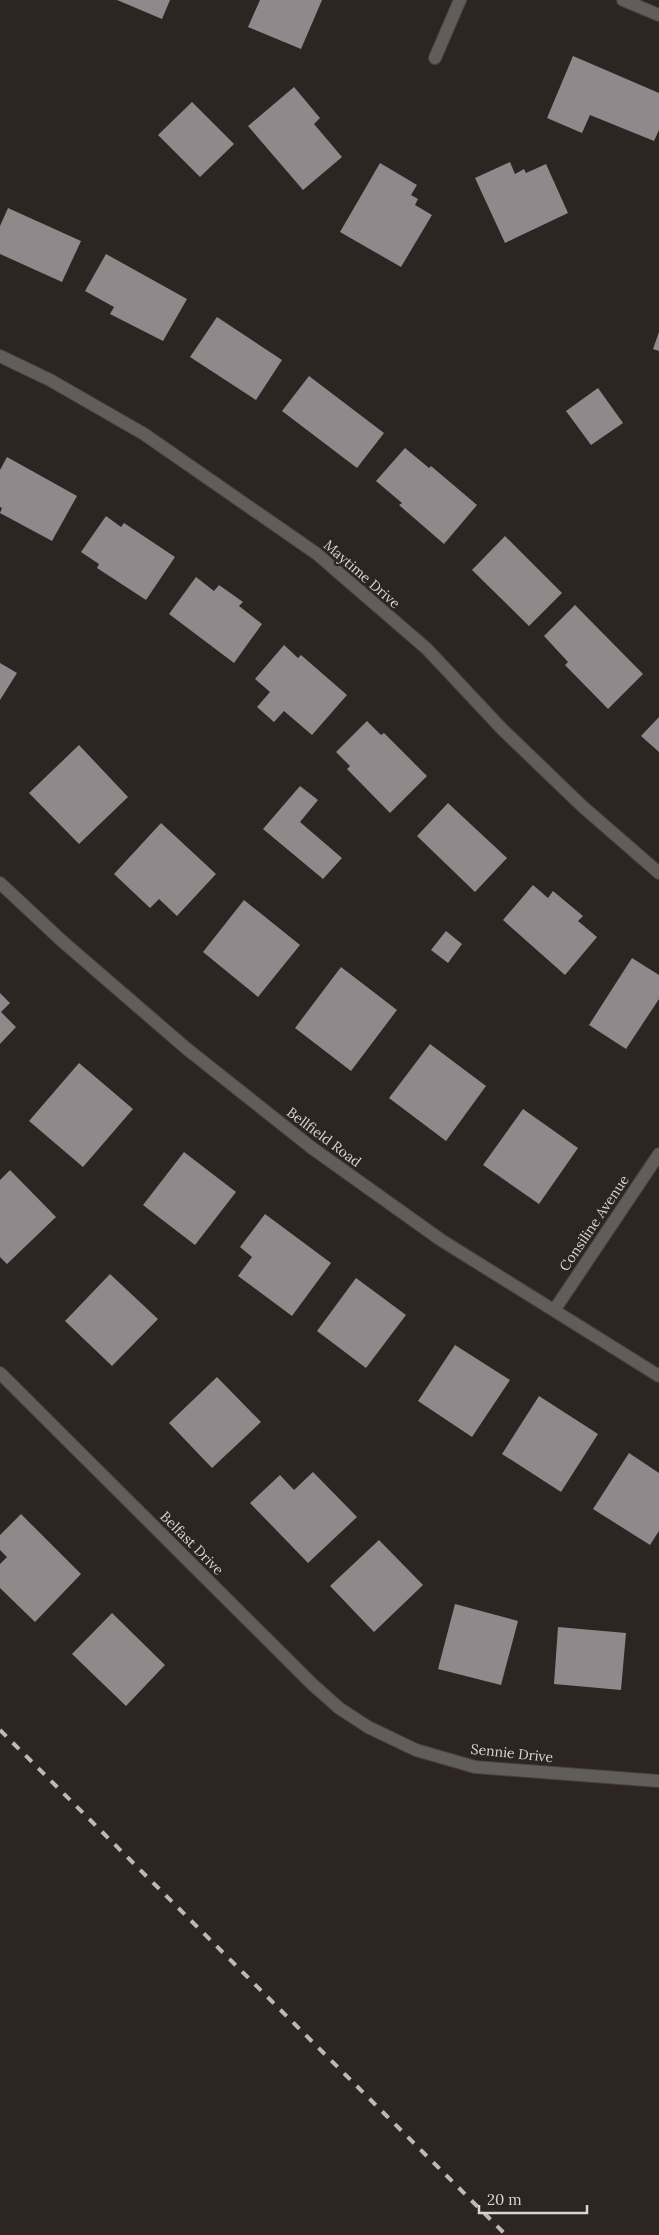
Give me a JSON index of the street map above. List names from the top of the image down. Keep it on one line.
{"streets":{"street":["Maytime Drive","Bellfield Road","Consiline Avenue","Belfast Drive","Sennie Drive"]},"crossings":[["Bellfield Road","Consiline Avenue"],["Belfast Drive","Sennie Drive"]],"scale_bar":"20 m"}
